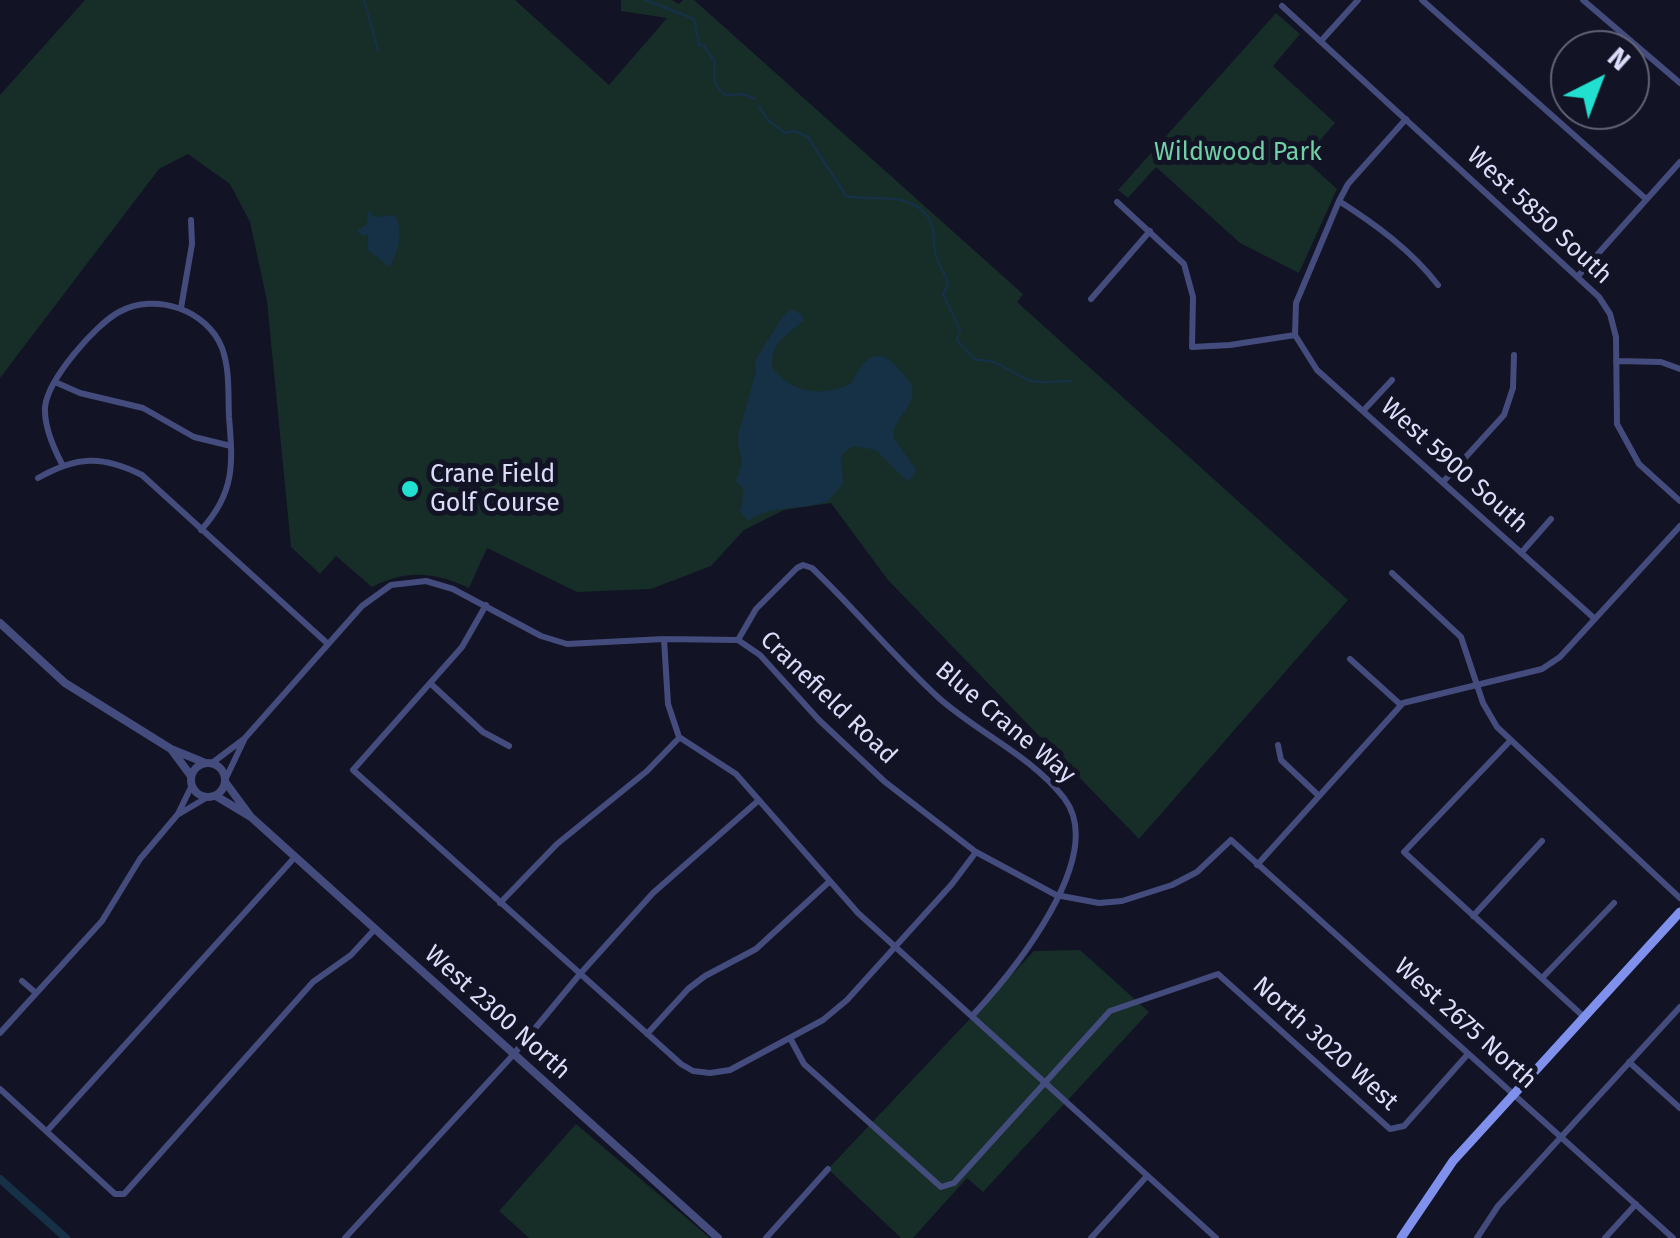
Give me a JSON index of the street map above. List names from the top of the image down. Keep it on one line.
{"streets":{"street":["West 5850 South","West 5900 South","Cranefield Road","Blue Crane Way","West 2300 North","West 2675 North","North 3020 West"]},"crossings":[["Cranefield Road","Blue Crane Way"],["Cranefield Road","West 2675 North"],["West 2675 North","North 3020 West"]],"parks":["Wildwood Park"],"places":["Crane Field Golf Course"],"north":"top right"}
